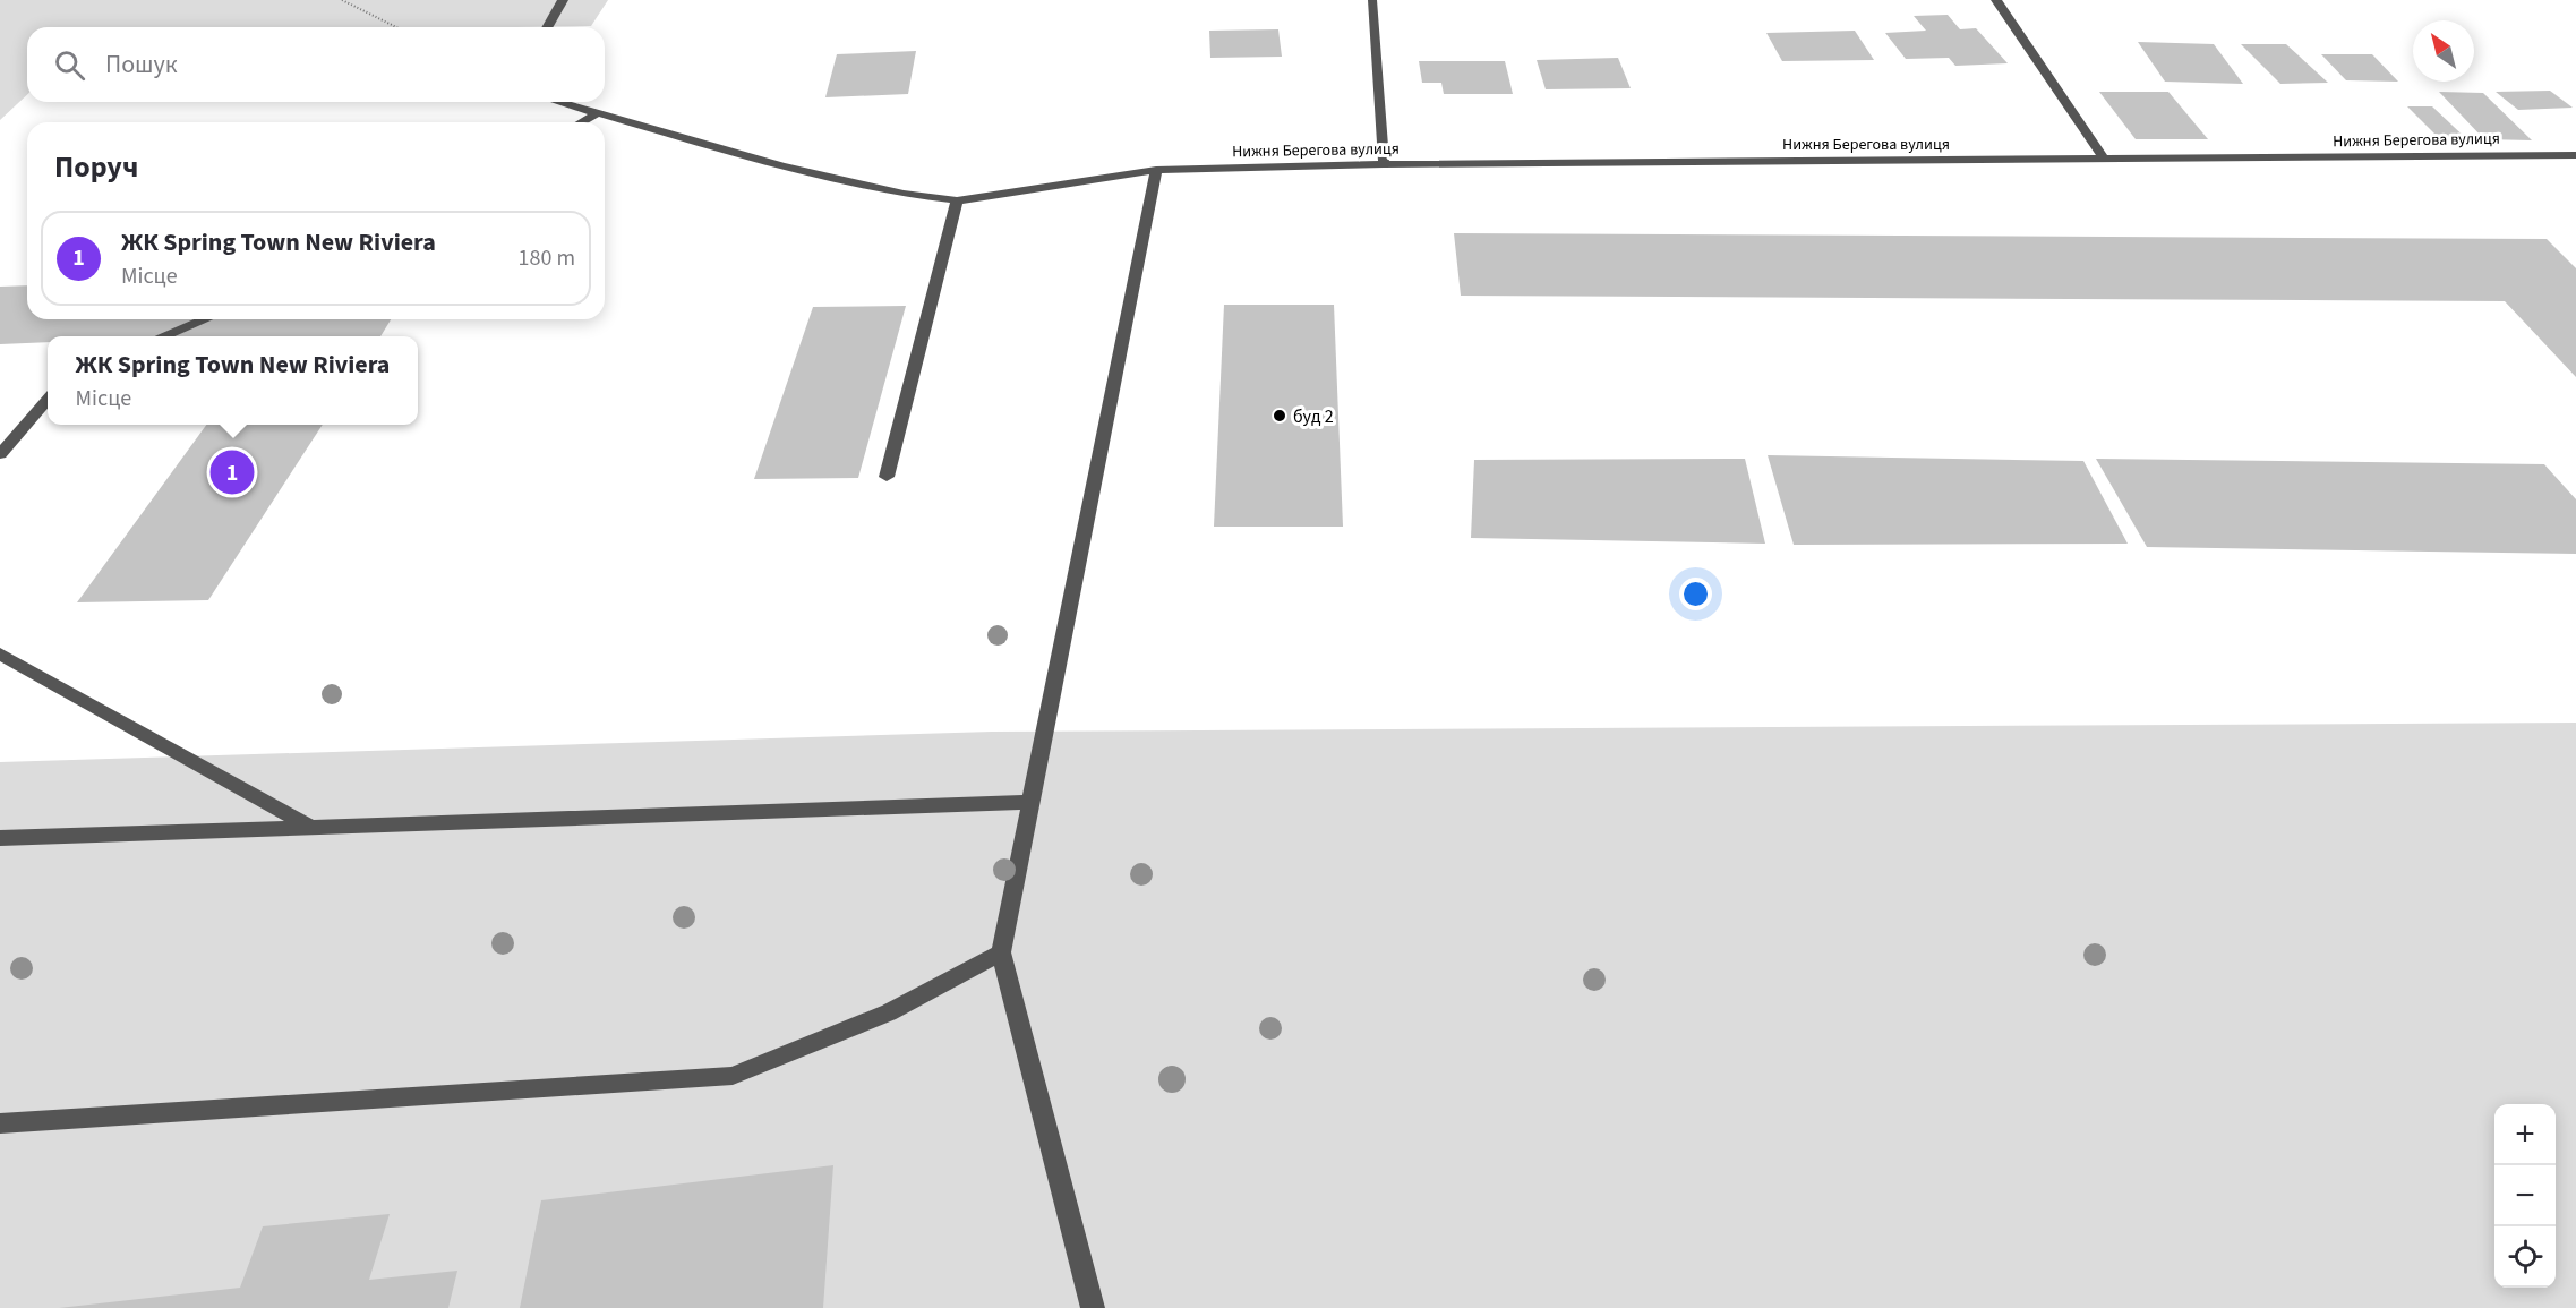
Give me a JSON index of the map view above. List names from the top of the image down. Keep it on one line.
{"streets":{"street":["Нижня Берегова вулиця"]},"places":["буд 2"],"north":"top left","page":{"search":"Пошук","heading":"Поруч","list":[{"mark":"1","name":"ЖК Spring Town New Riviera","note":"Місце","value":"180 m"}],"popup":["ЖК Spring Town New Riviera","Місце"],"pins":"1","map_buttons":["+","−"]}}
